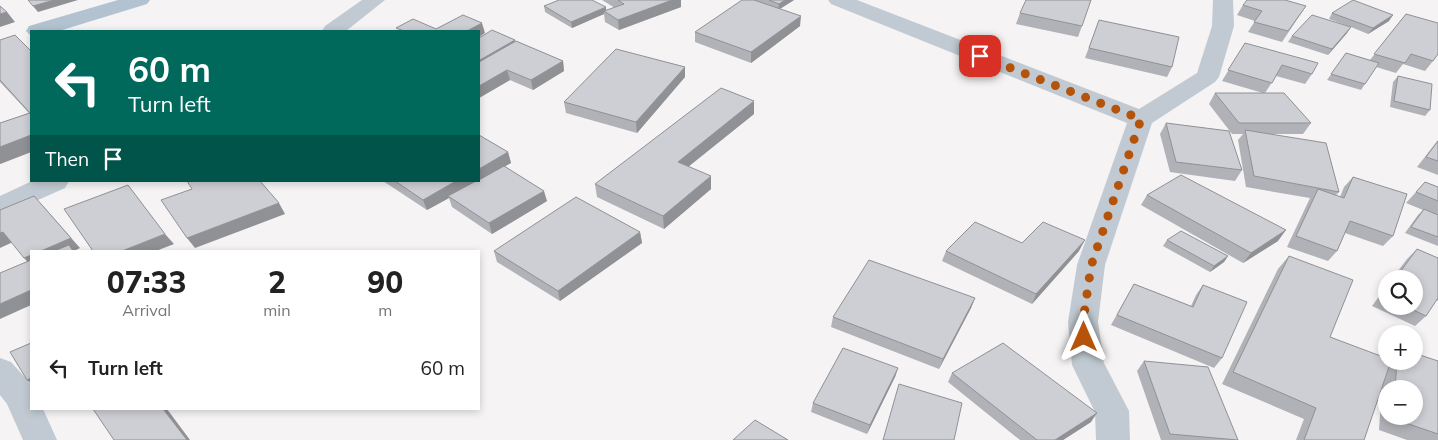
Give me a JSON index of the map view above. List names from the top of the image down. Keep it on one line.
{"page":{"turn":["60 m","Turn left"],"then":"Then","eta":["07:33","Arrival","2","min","90","m"],"map_buttons":["+","−"],"list":[{"name":"Turn left","value":"60 m"}]}}
